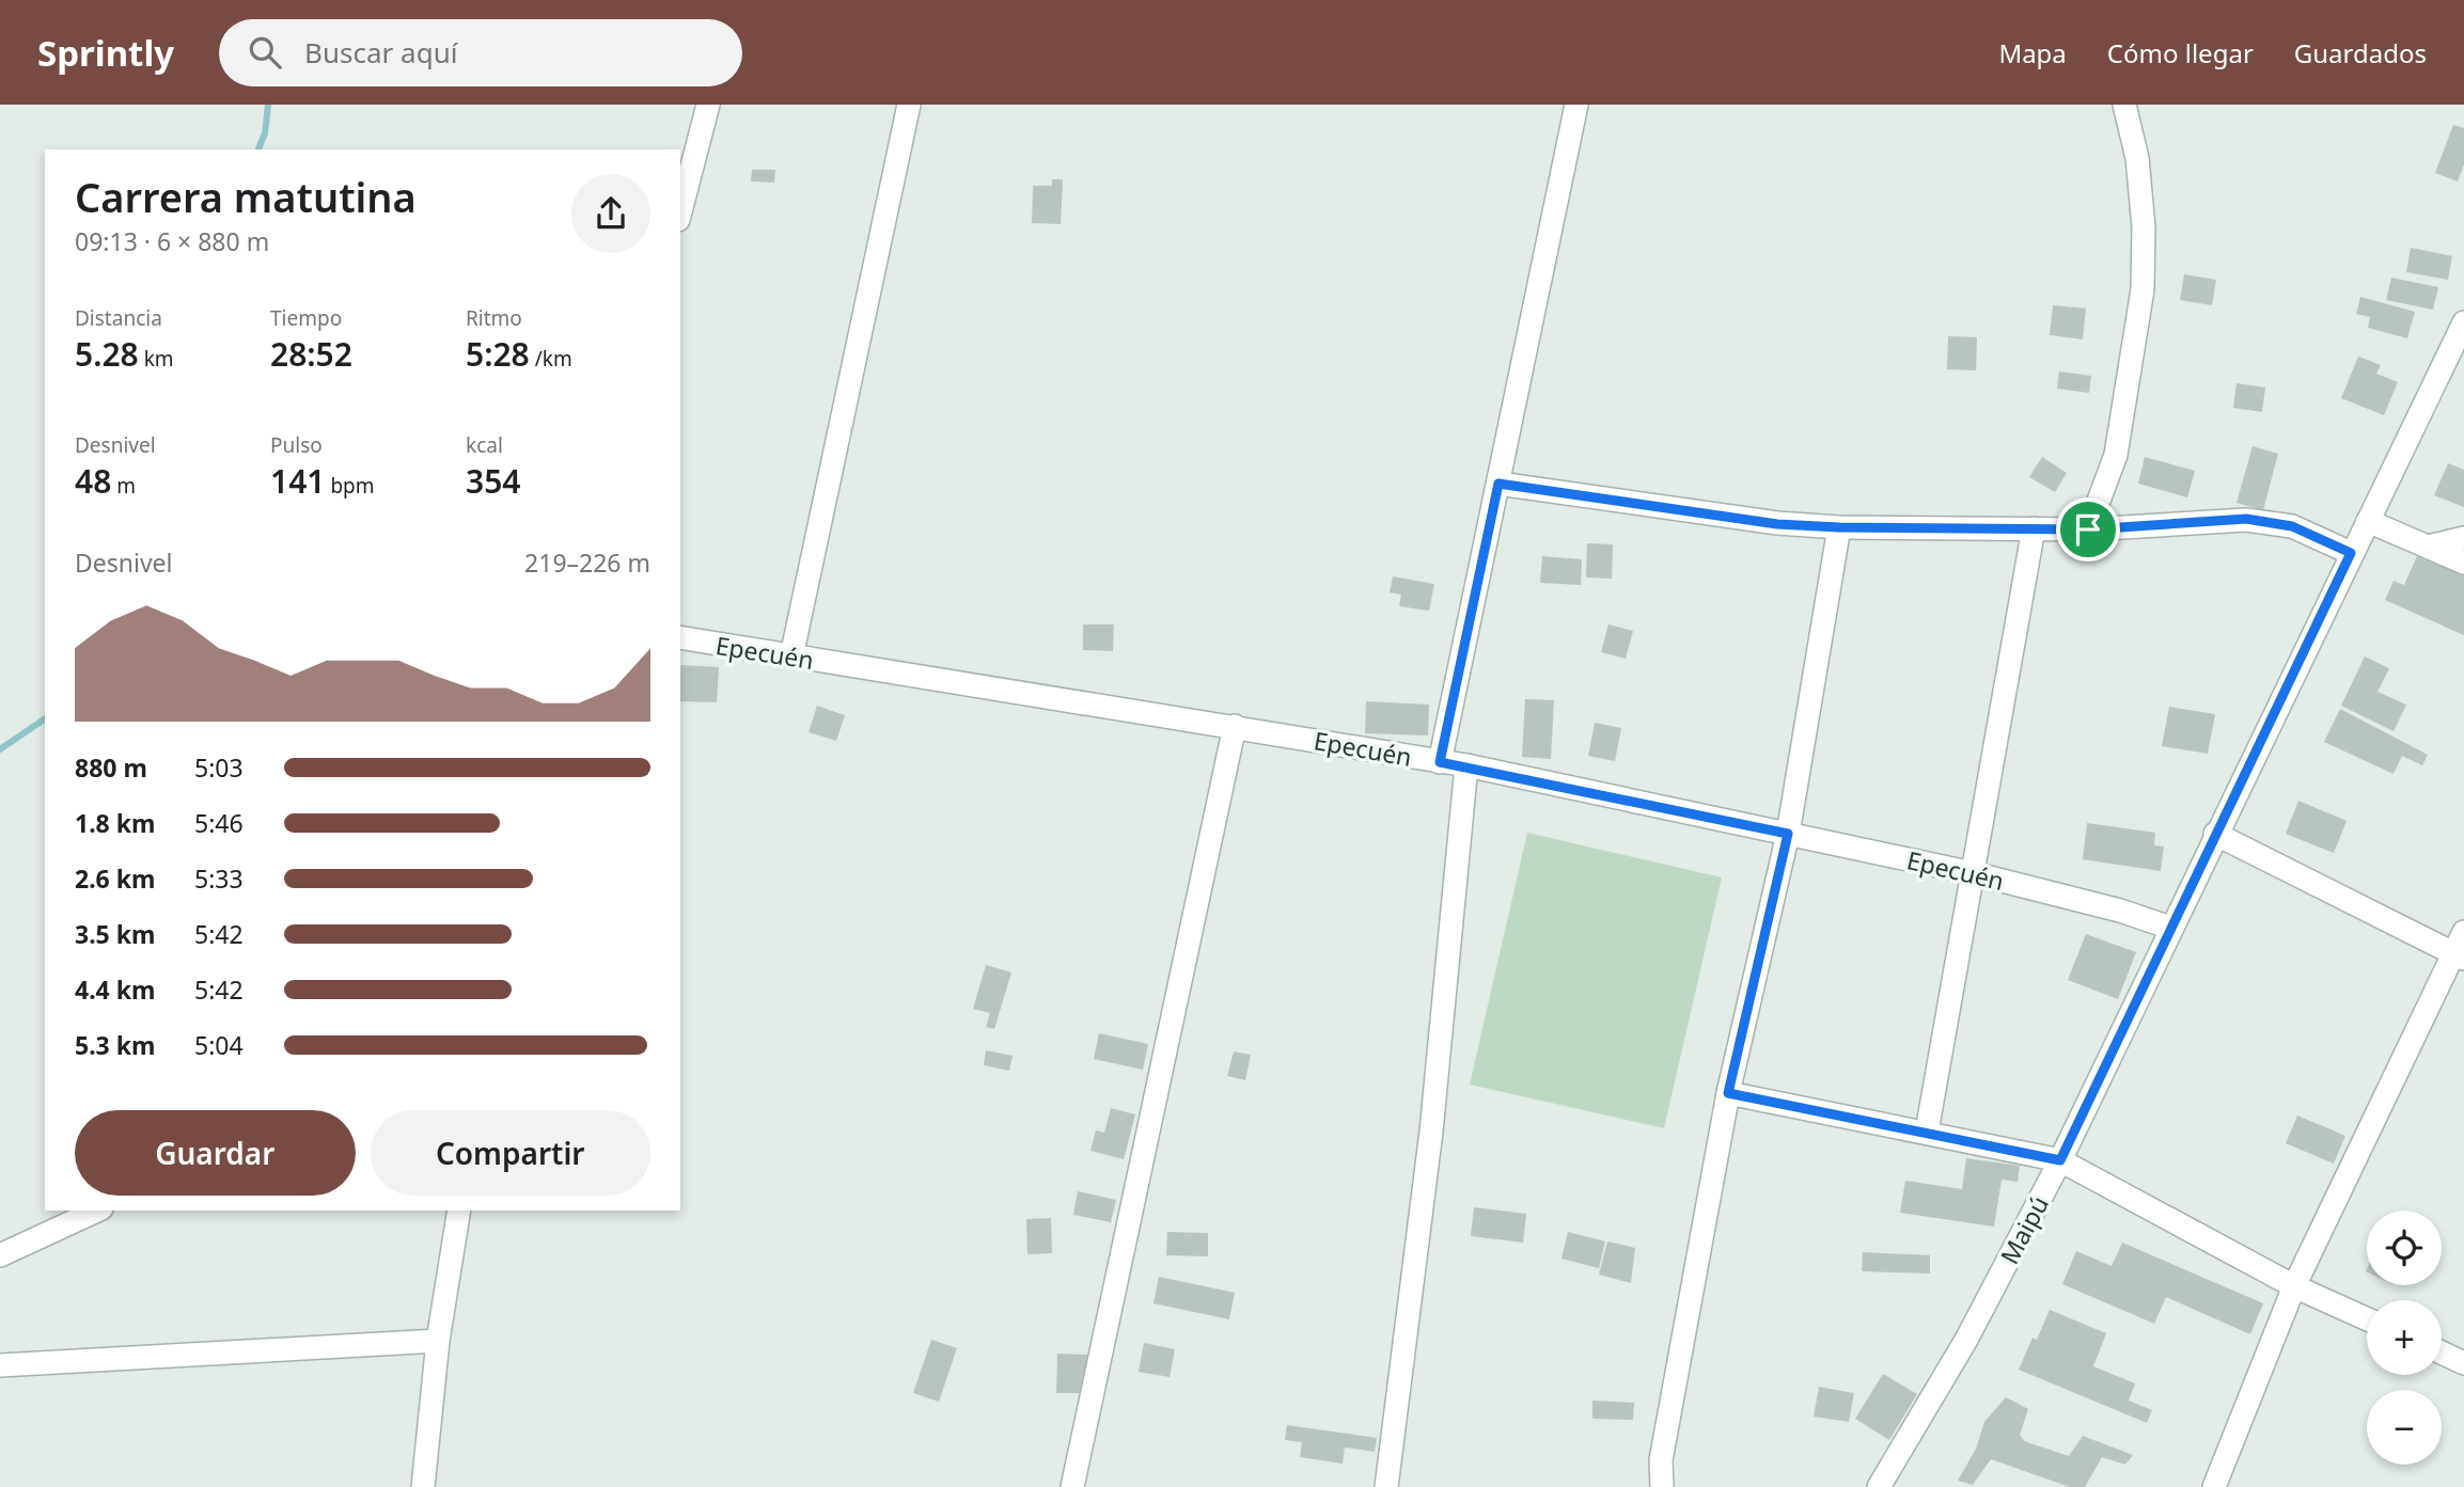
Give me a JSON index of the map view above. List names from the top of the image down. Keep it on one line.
{"streets":{"street":["Epecuén","Maipú"]},"crossings":[["Epecuén","Maipú"]],"page":{"header":"Sprintly","search":"Buscar aquí","nav":["Mapa","Cómo llegar","Guardados"],"heading":["Carrera matutina","09:13 · 6 × 880 m"],"stats":[["Distancia","5.28 km"],["Tiempo","28:52"],["Ritmo","5:28 /km"],["Desnivel","48 m"],["Pulso","141 bpm"],["kcal","354"]],"chart":["Desnivel","219–226 m"],"list":[{"name":"880 m","note":"5:03"},{"name":"1.8 km","note":"5:46"},{"name":"2.6 km","note":"5:33"},{"name":"3.5 km","note":"5:42"},{"name":"4.4 km","note":"5:42"},{"name":"5.3 km","note":"5:04"}],"buttons":["Guardar","Compartir"],"map_buttons":["+","−"]}}
